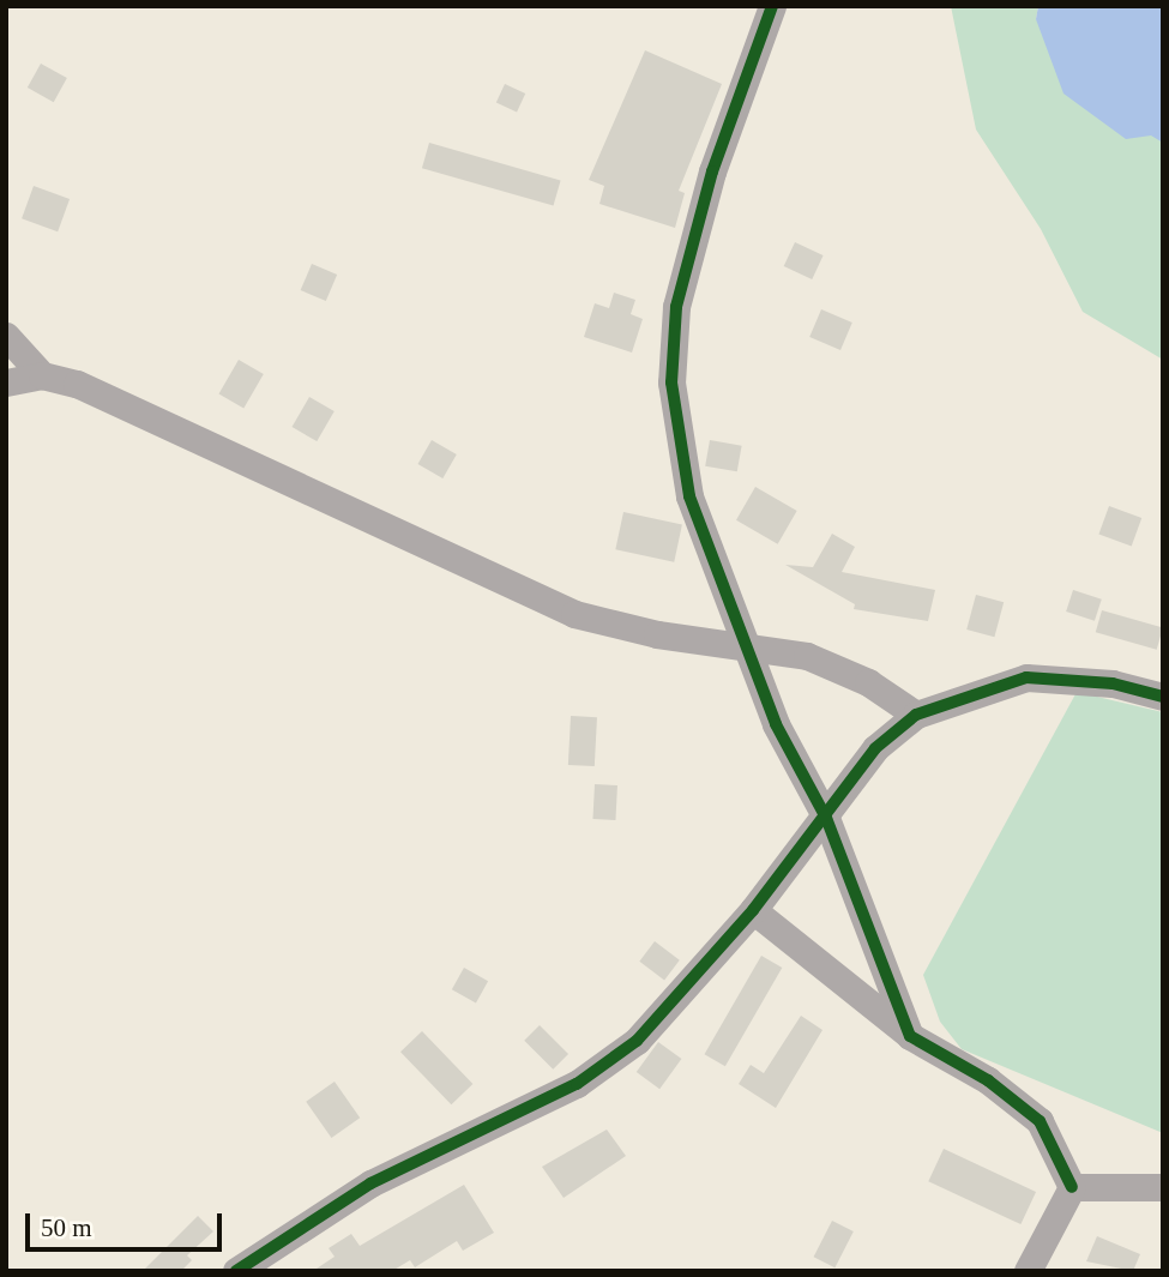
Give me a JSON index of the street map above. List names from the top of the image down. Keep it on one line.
{"scale_bar":"50 m"}
